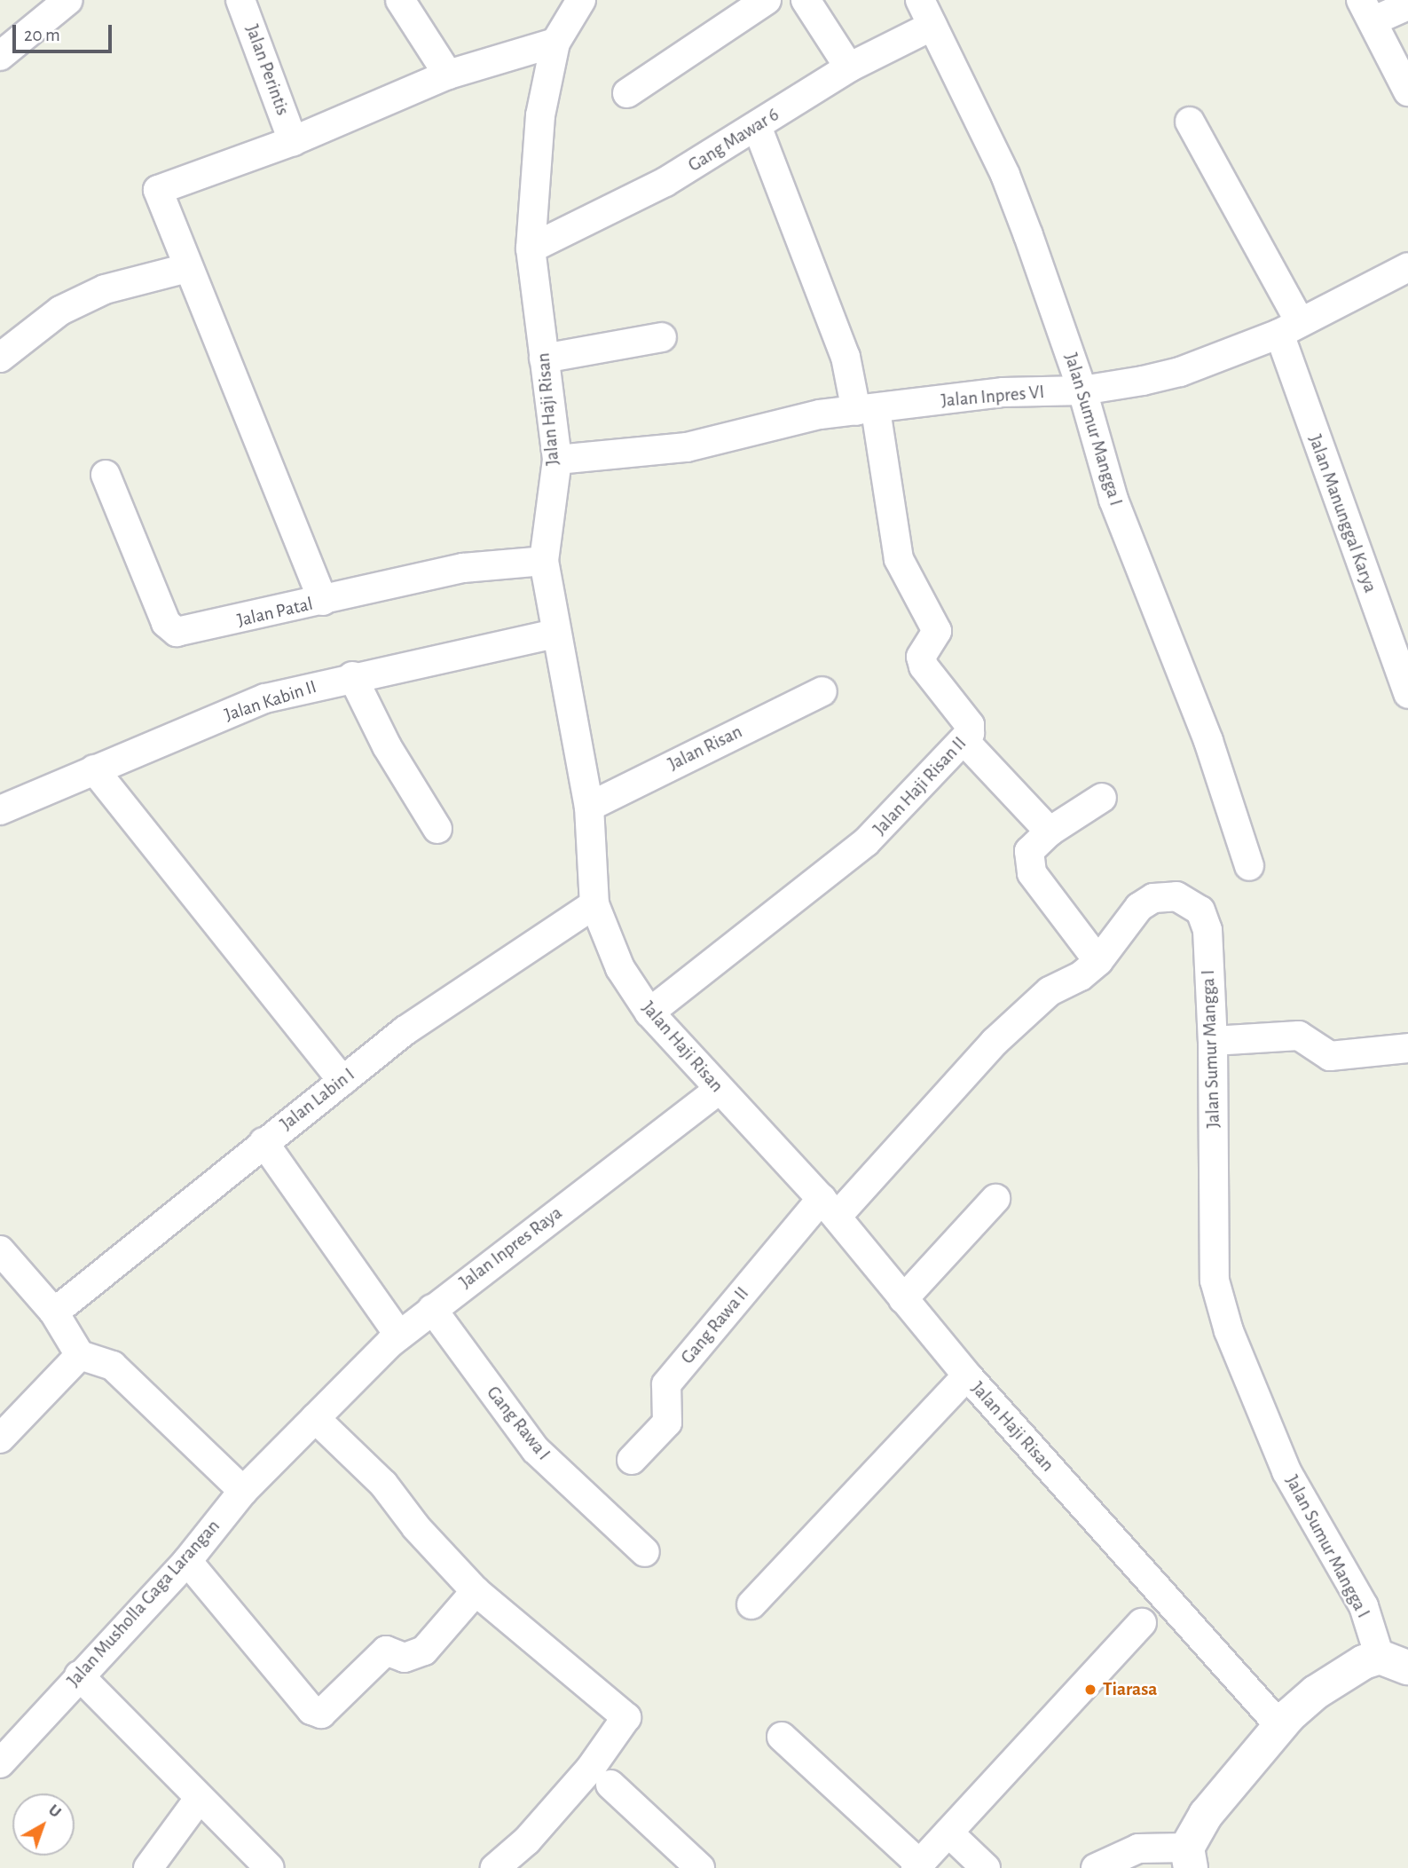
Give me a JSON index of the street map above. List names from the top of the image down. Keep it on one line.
{"streets":{"street":["Jalan Perintis","Gang Mawar 6","Jalan Inpres VI","Jalan Haji Risan","Jalan Sumur Mangga I","Jalan Manunggal Karya","Jalan Patal","Jalan Kabin II","Jalan Risan","Jalan Haji Risan II","Jalan Labin I","Jalan Inpres Raya","Gang Rawa II","Gang Rawa I","Jalan Musholla Gaga Larangan"]},"crossings":[["Gang Mawar 6","Jalan Haji Risan"],["Gang Mawar 6","Jalan Sumur Mangga I"],["Jalan Inpres VI","Jalan Haji Risan"],["Jalan Inpres VI","Jalan Sumur Mangga I"],["Jalan Inpres VI","Jalan Manunggal Karya"],["Jalan Inpres VI","Jalan Haji Risan II"],["Jalan Haji Risan","Jalan Sumur Mangga I"],["Jalan Haji Risan","Jalan Patal"],["Jalan Haji Risan","Jalan Kabin II"],["Jalan Haji Risan","Jalan Risan"],["Jalan Haji Risan","Jalan Haji Risan II"],["Jalan Haji Risan","Jalan Labin I"],["Jalan Haji Risan","Jalan Inpres Raya"],["Jalan Haji Risan","Gang Rawa II"],["Jalan Sumur Mangga I","Gang Rawa II"],["Jalan Inpres Raya","Gang Rawa I"],["Jalan Inpres Raya","Jalan Musholla Gaga Larangan"]],"places":["Tiarasa"],"scale_bar":"20 m","north":"top right"}
